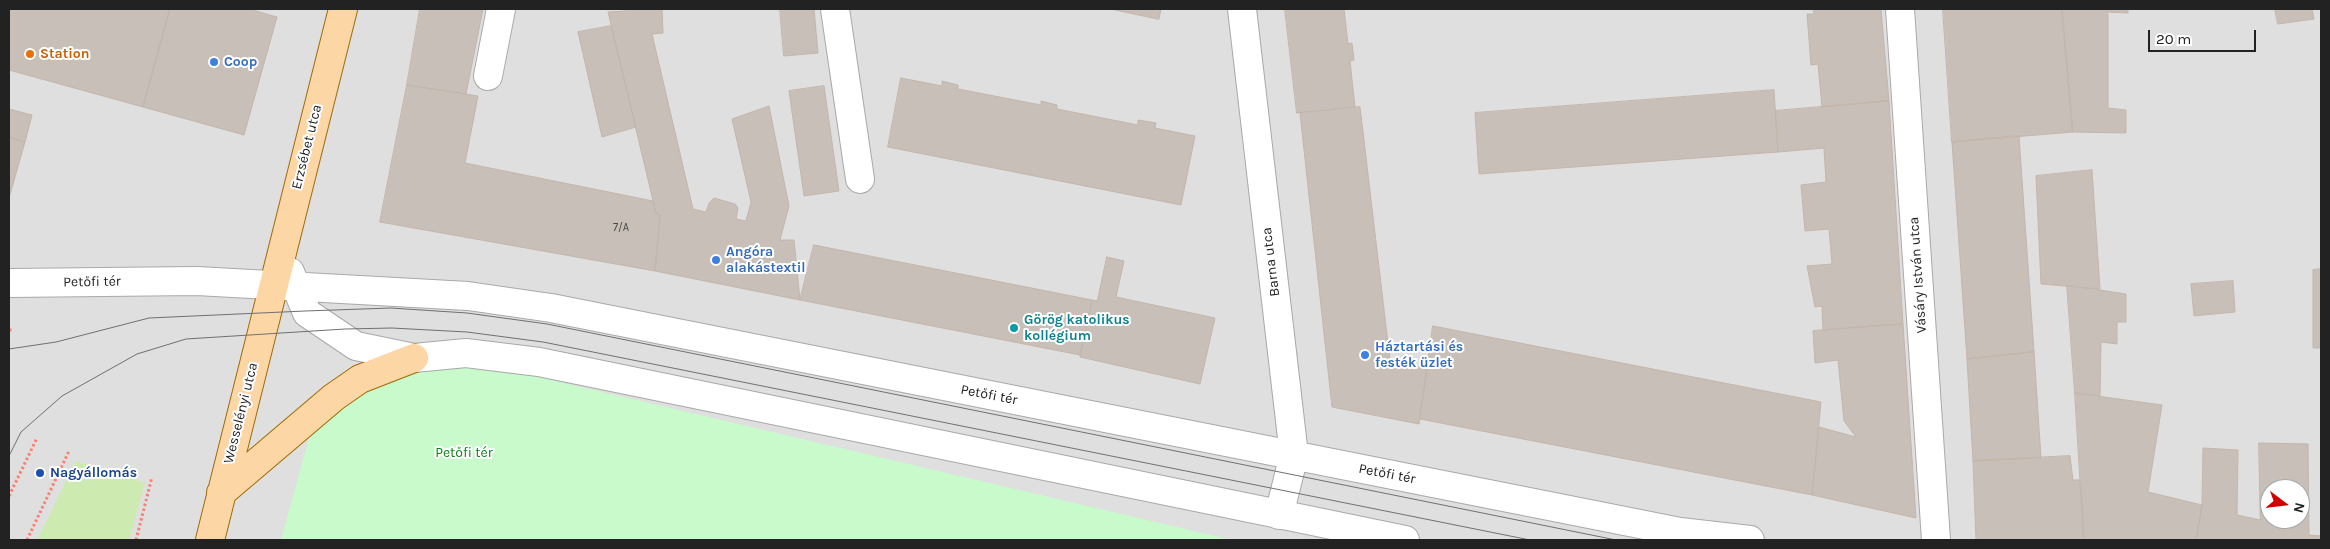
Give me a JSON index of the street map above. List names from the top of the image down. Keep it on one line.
{"streets":{"main road":["Erzsébet utca","Wesselényi utca"],"street":["Barna utca","Vásáry István utca","Petőfi tér"]},"crossings":[["Erzsébet utca","Petőfi tér"],["Erzsébet utca","Wesselényi utca"],["Barna utca","Petőfi tér"],["Petőfi tér","Wesselényi utca"]],"parks":["Petőfi tér"],"places":["Station","Coop","Angóra alakástextil","Görög katolikus kollégium","Háztartási és festék üzlet","Nagyállomás"],"house_numbers":["7/A"],"scale_bar":"20 m","north":"right"}
